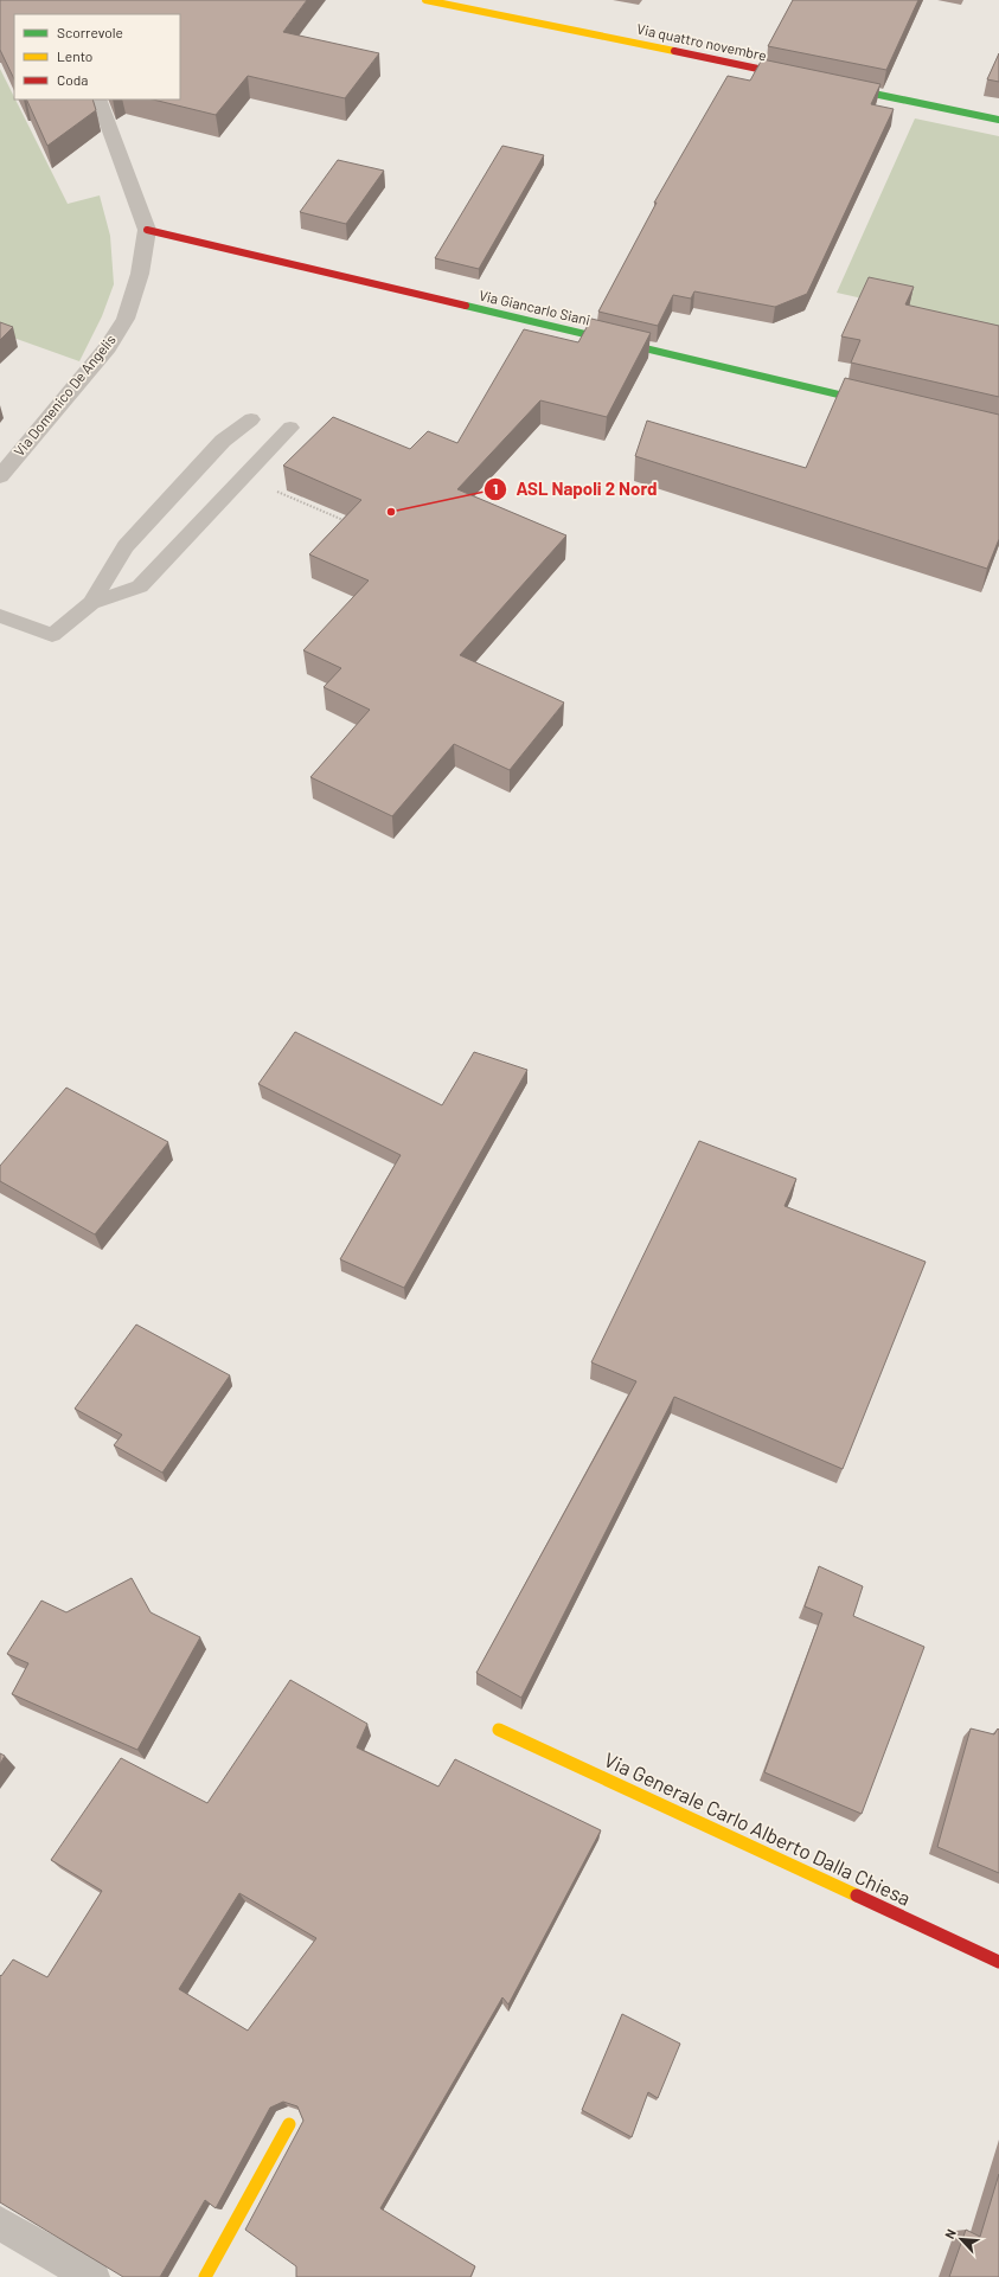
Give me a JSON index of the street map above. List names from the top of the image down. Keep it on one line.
{"streets":{"street":["Via quattro novembre","Via Giancarlo Siani","Via Domenico De Angelis","Via Generale Carlo Alberto Dalla Chiesa"]},"crossings":[["Via Giancarlo Siani","Via Domenico De Angelis"]],"places":["ASL Napoli 2 Nord"],"legend":["Scorrevole","Lento","Coda"],"north":"top left"}
